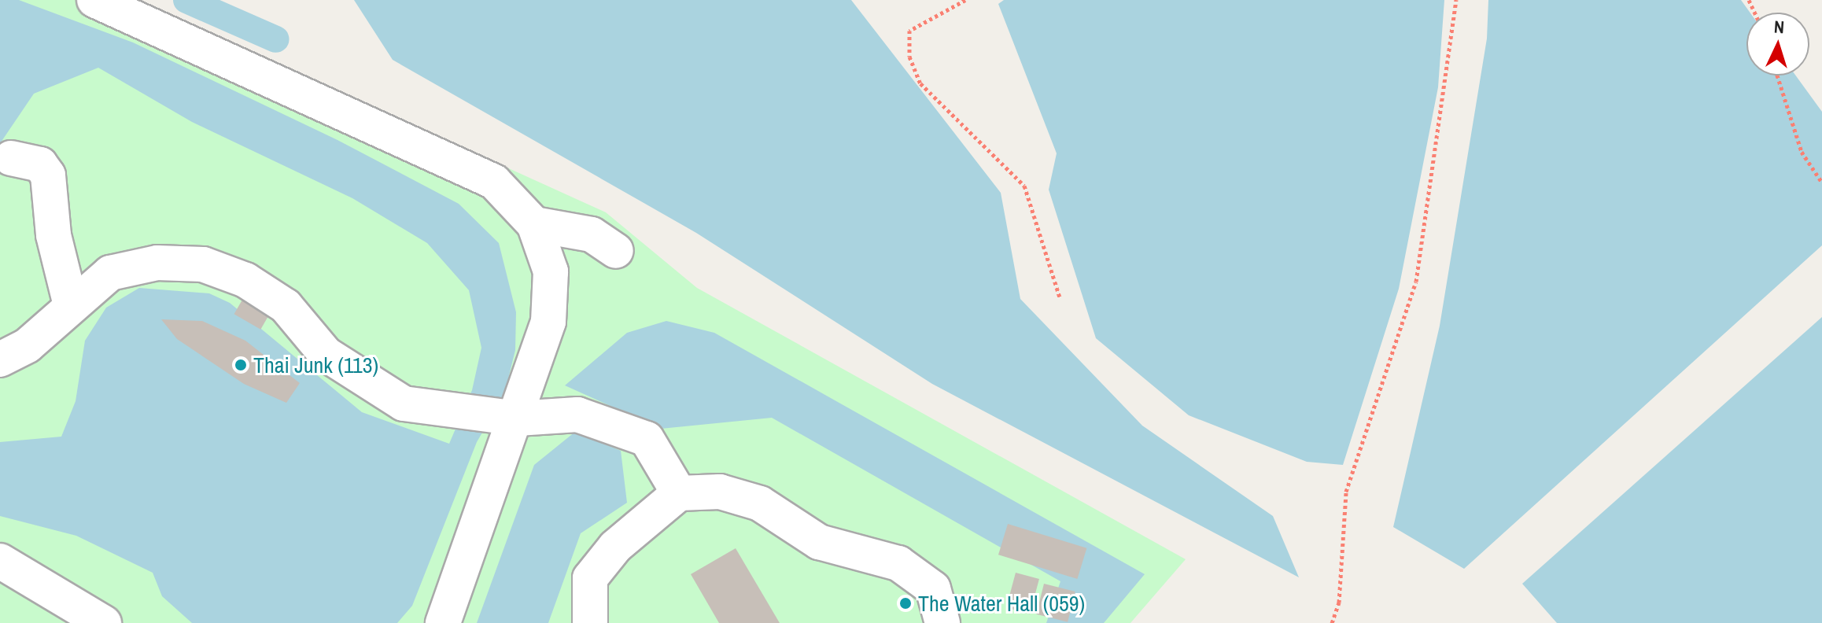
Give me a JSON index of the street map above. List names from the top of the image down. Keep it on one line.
{"places":["Thai Junk (113)","The Water Hall (059)"],"north":"top"}
